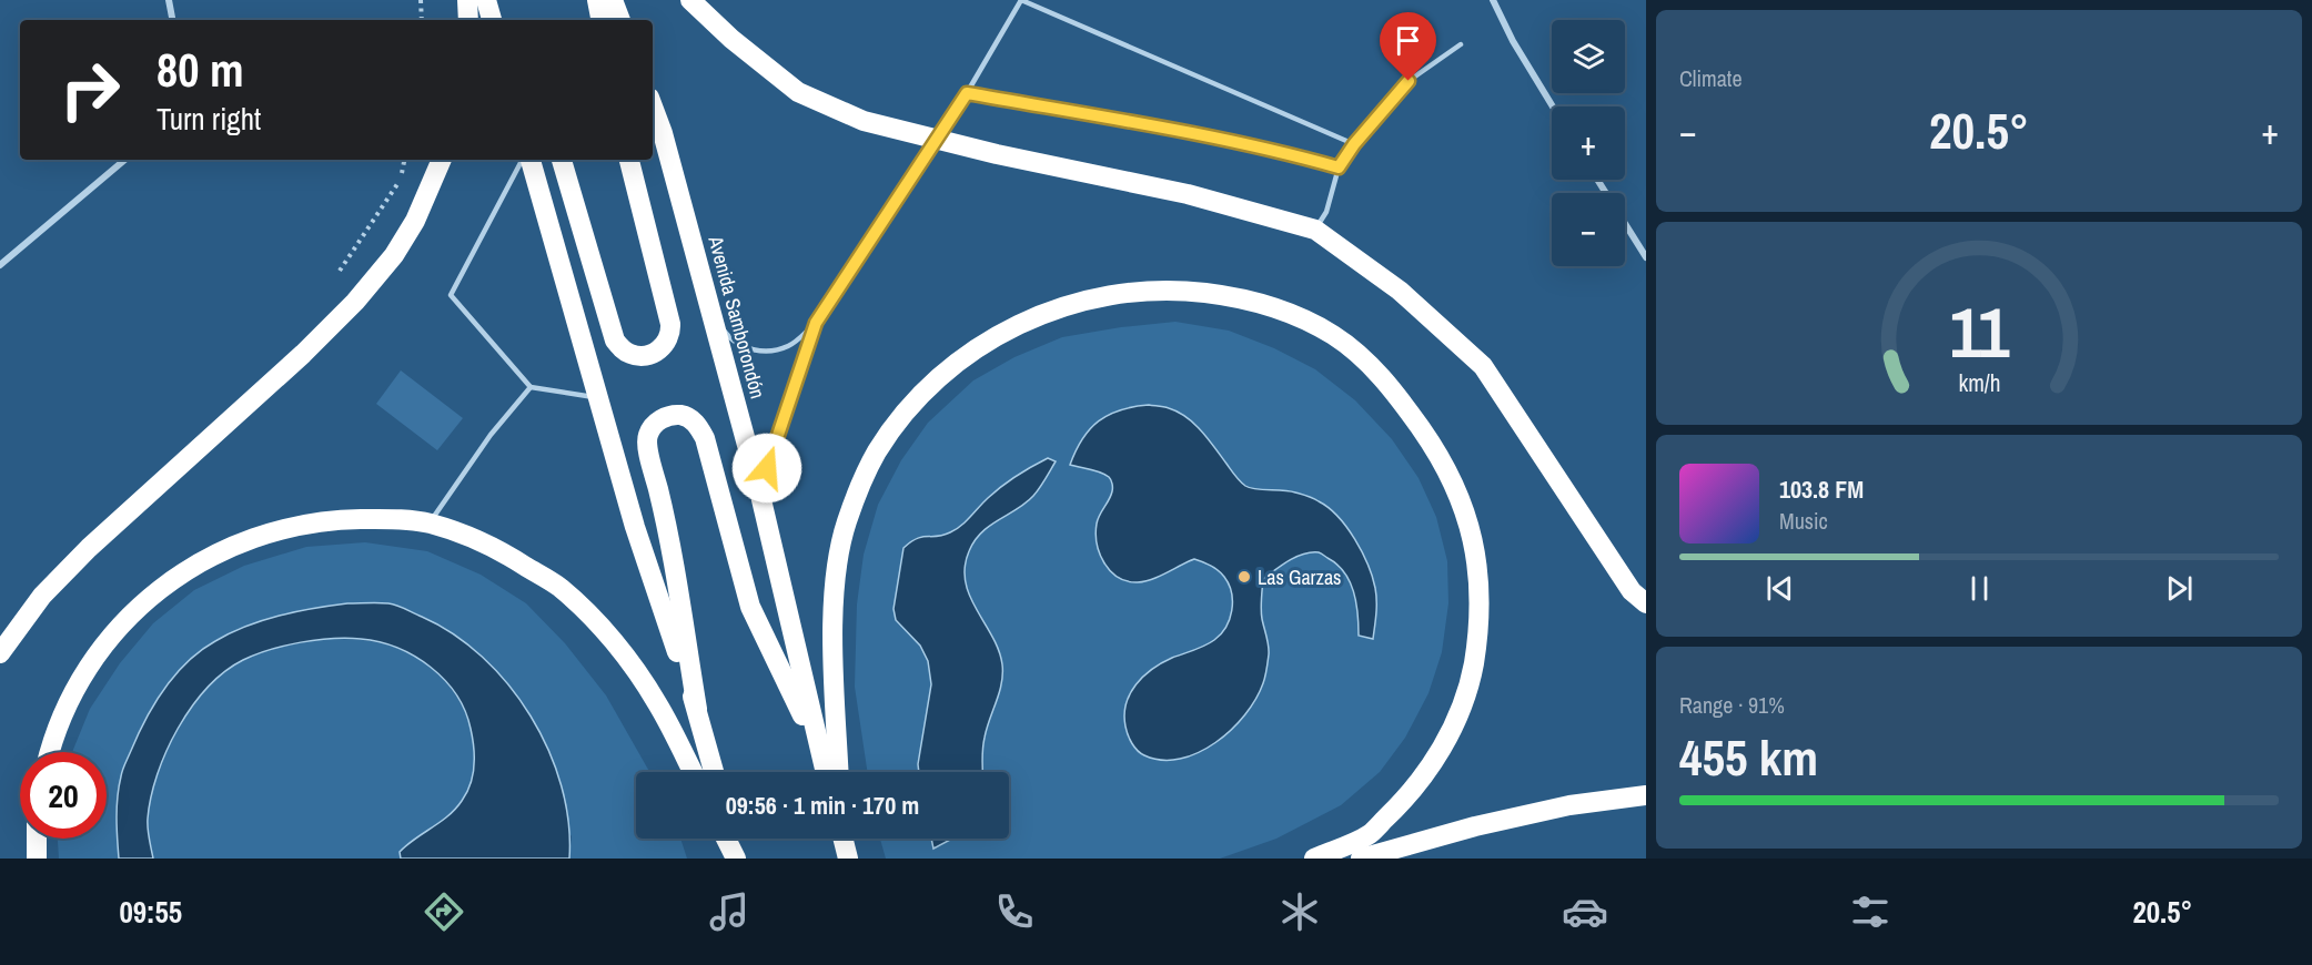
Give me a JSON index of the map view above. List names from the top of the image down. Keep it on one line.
{"streets":{"highway":["Avenida Samborondón"]},"places":["Las Garzas"],"page":{"tile":["Climate",["Range · 91%","455 km"]],"map_buttons":["+","−"],"turn":["80 m","Turn right"],"heat":["−","20.5°","+"],"song":["103.8 FM","Music"],"limit":"20","trip":"09:56 · 1 min · 170 m","tabs":["09:55","20.5°"],"gauge":["11","km/h"]}}
